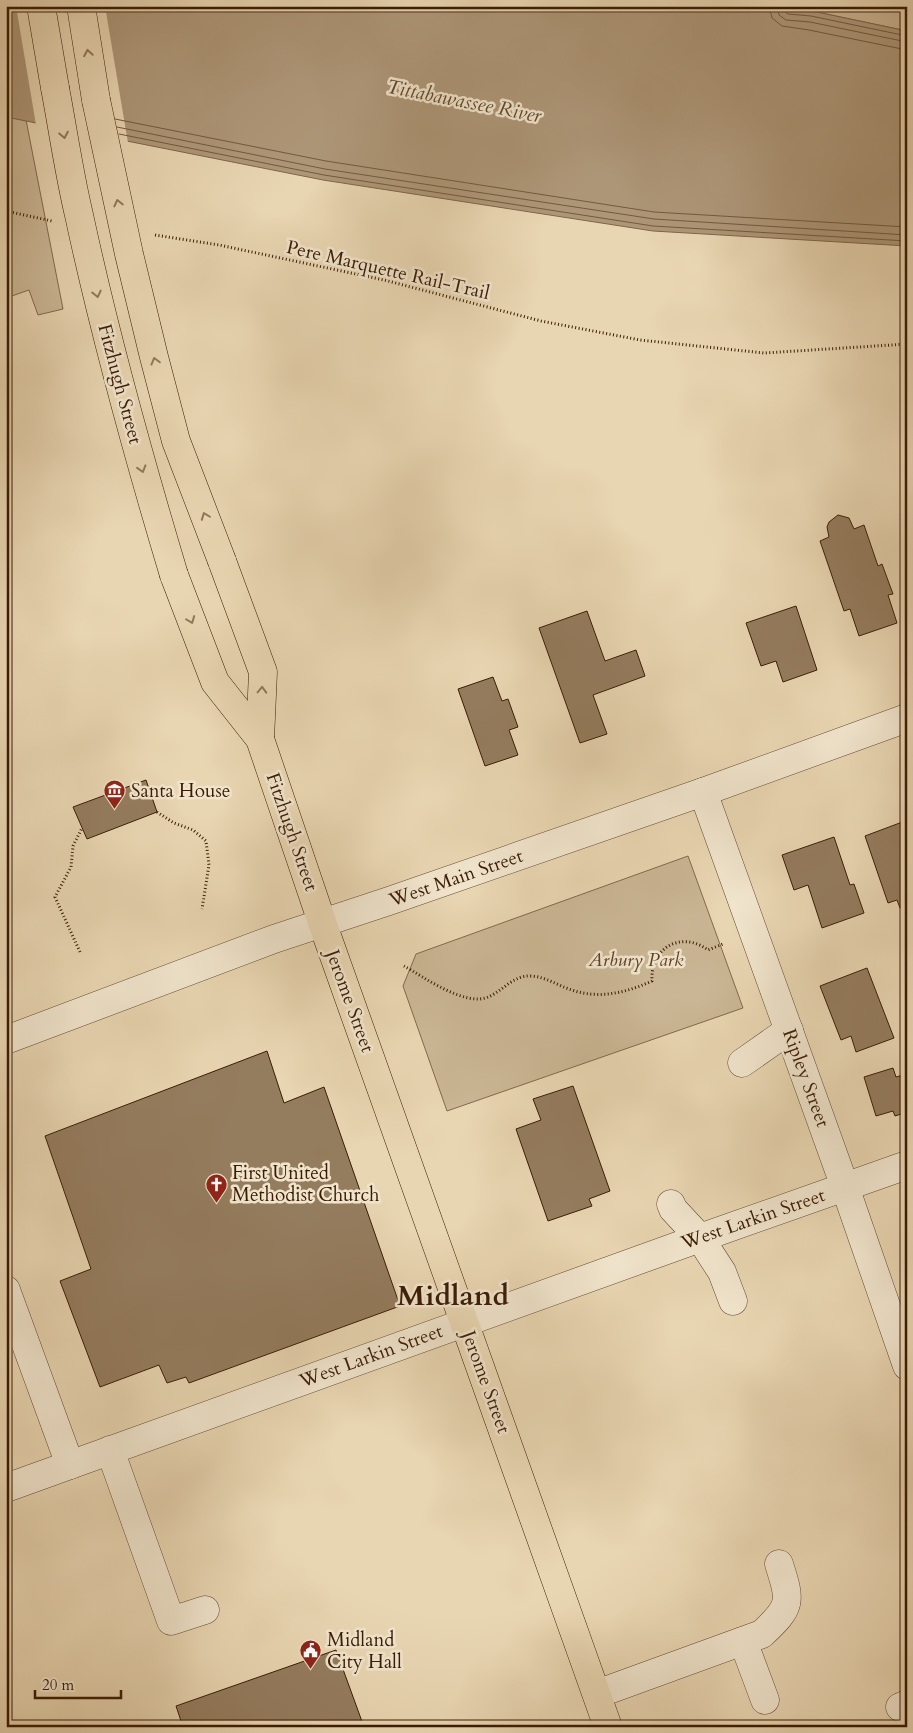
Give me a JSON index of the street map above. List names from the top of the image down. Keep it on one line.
{"streets":{"highway":["Fitzhugh Street","Jerome Street"],"street":["West Main Street","Ripley Street","West Larkin Street"],"path":["Pere Marquette Rail-Trail"]},"crossings":[["Fitzhugh Street","West Main Street"],["Fitzhugh Street","Jerome Street"],["West Main Street","Jerome Street"],["West Main Street","Ripley Street"],["Jerome Street","West Larkin Street"],["Ripley Street","West Larkin Street"]],"districts":["Midland"],"water":["Tittabawassee River"],"parks":["Arbury Park"],"places":{"museum":["Santa House"],"church":["First United Methodist Church"],"public building":["Midland City Hall"]},"scale_bar":"20 m"}
